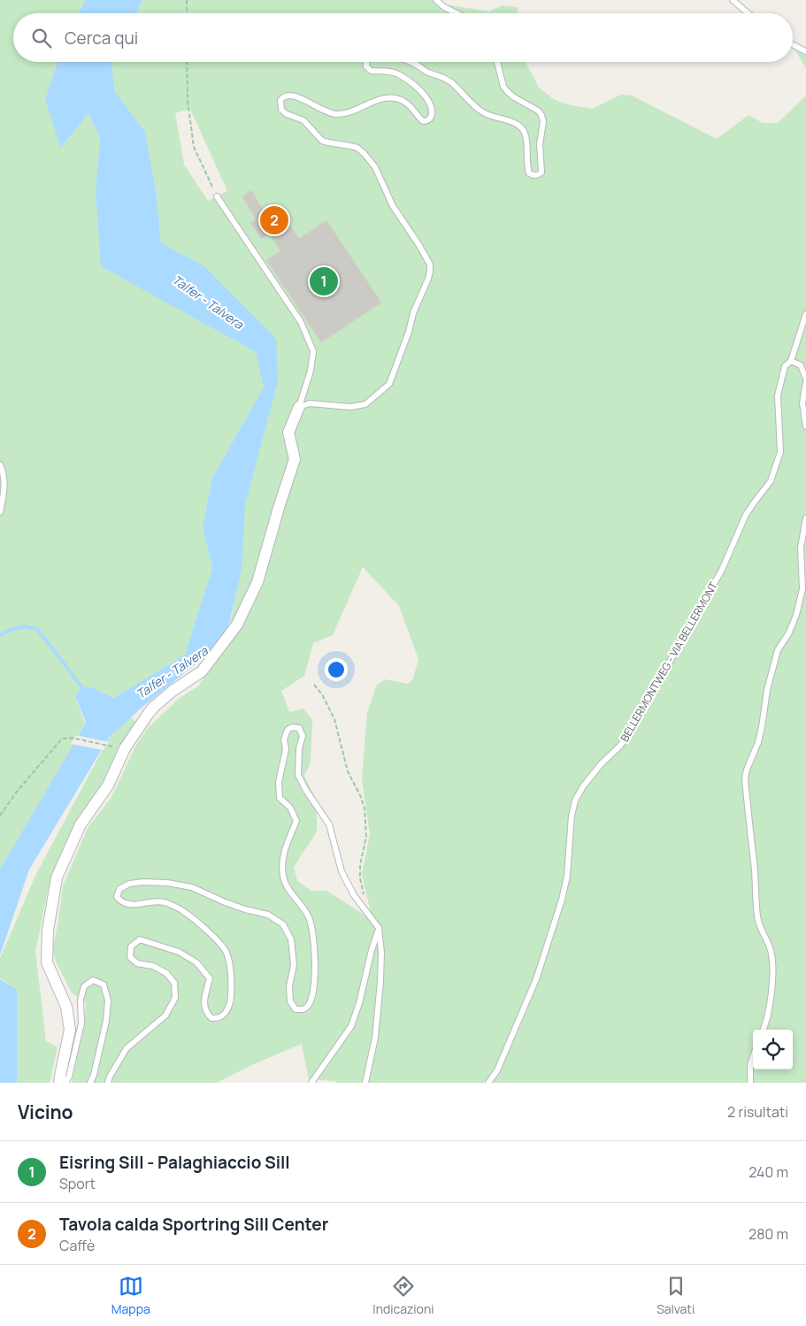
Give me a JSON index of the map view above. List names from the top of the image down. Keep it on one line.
{"streets":{"lane":["BELLERMONTWEG - VIA BELLERMONT"]},"water":["Talfer - Talvera"],"page":{"search":"Cerca qui","pins":["2","1"],"heading":["Vicino","2 risultati"],"list":[{"mark":"1","name":"Eisring Sill - Palaghiaccio Sill","note":"Sport","value":"240 m"},{"mark":"2","name":"Tavola calda Sportring Sill Center","note":"Caffè","value":"280 m"}],"nav":["Mappa","Indicazioni","Salvati"]}}
